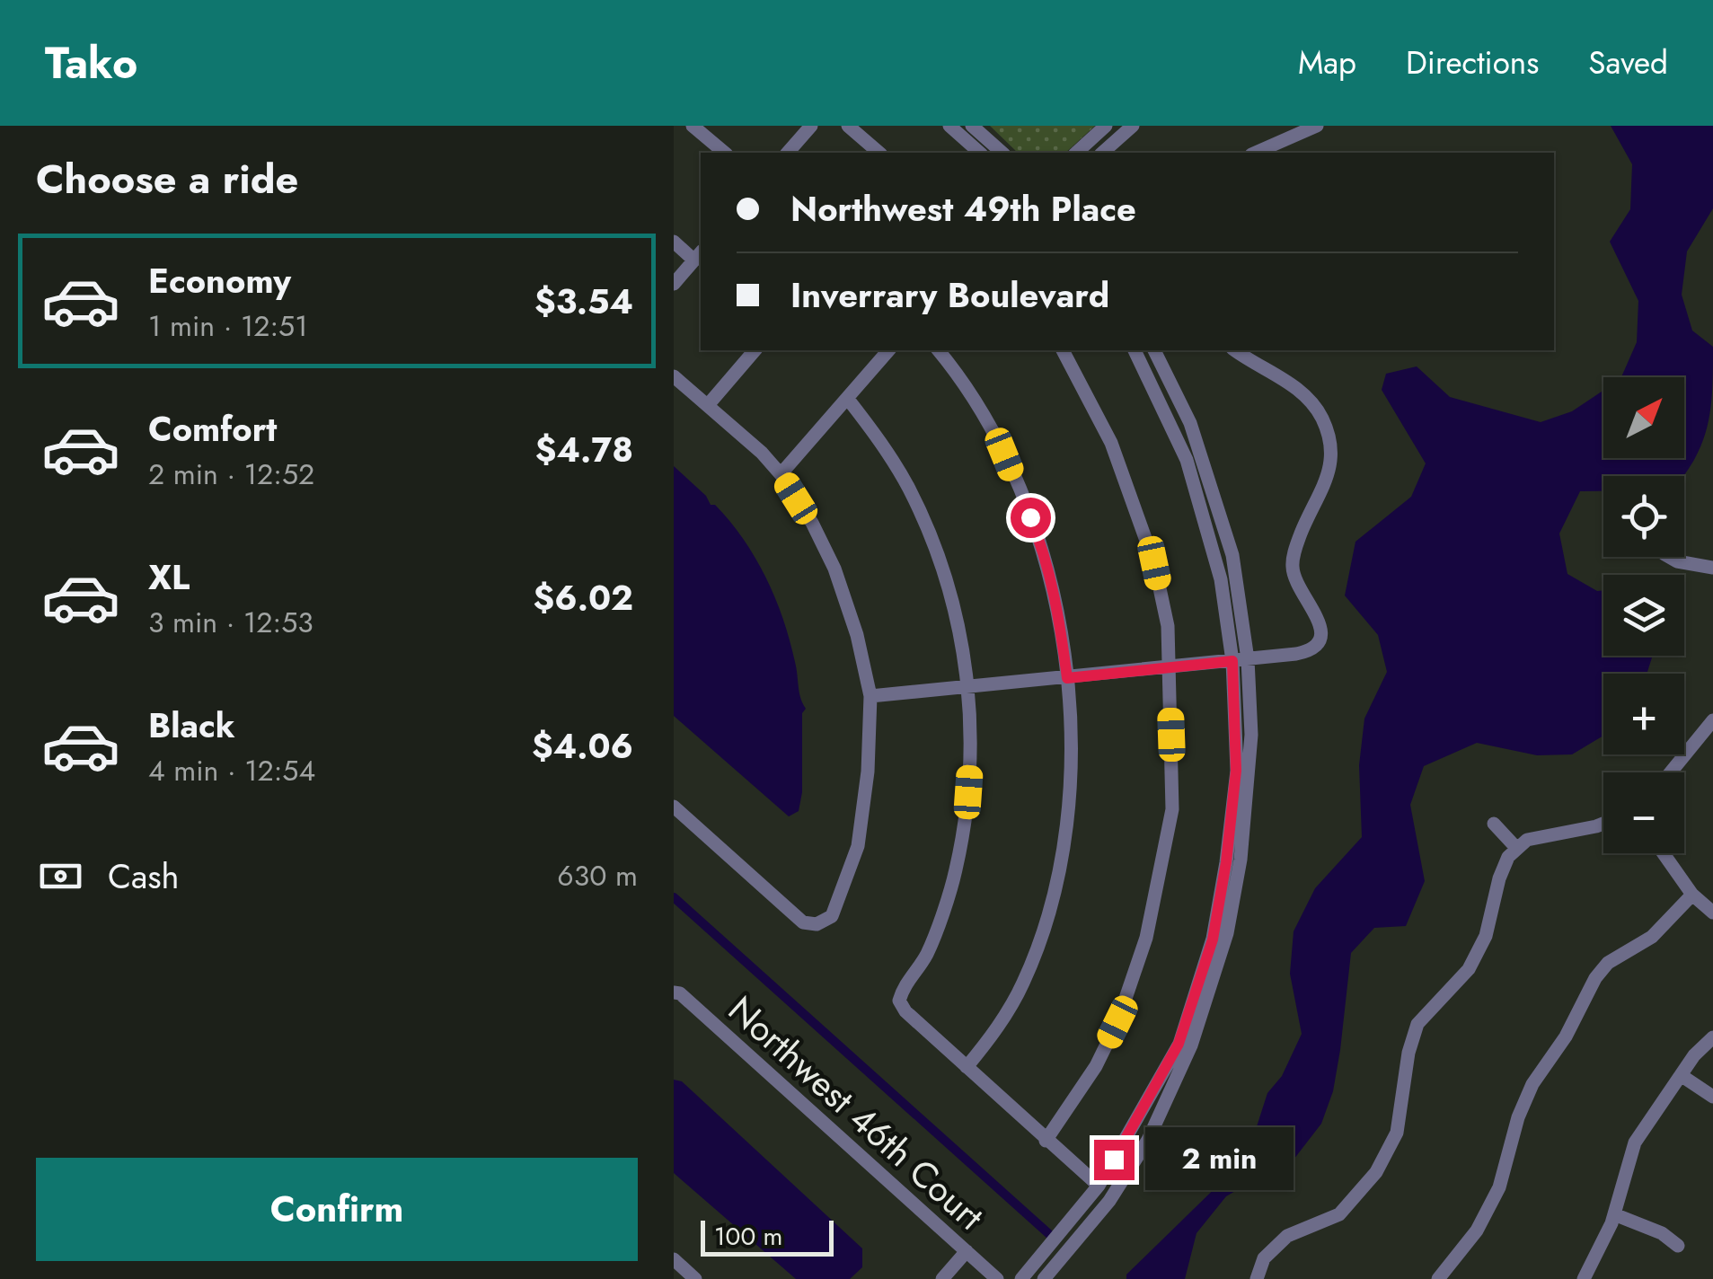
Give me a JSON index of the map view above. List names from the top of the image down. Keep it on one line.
{"streets":{"street":["Northwest 46th Court"]},"scale_bar":"100 m","north":"top right","page":{"header":"Tako","nav":["Map","Directions","Saved"],"heading":"Choose a ride","banner":["Northwest 49th Place","Inverrary Boulevard"],"list":[{"name":"Economy","note":"1 min · 12:51","value":"$3.54"},{"name":"Comfort","note":"2 min · 12:52","value":"$4.78"},{"name":"XL","note":"3 min · 12:53","value":"$6.02"},{"name":"Black","note":"4 min · 12:54","value":"$4.06"}],"map_buttons":["+","−"],"pay":["Cash","630 m"],"bubble":"2 min","buttons":"Confirm","scale":"100 m"}}
